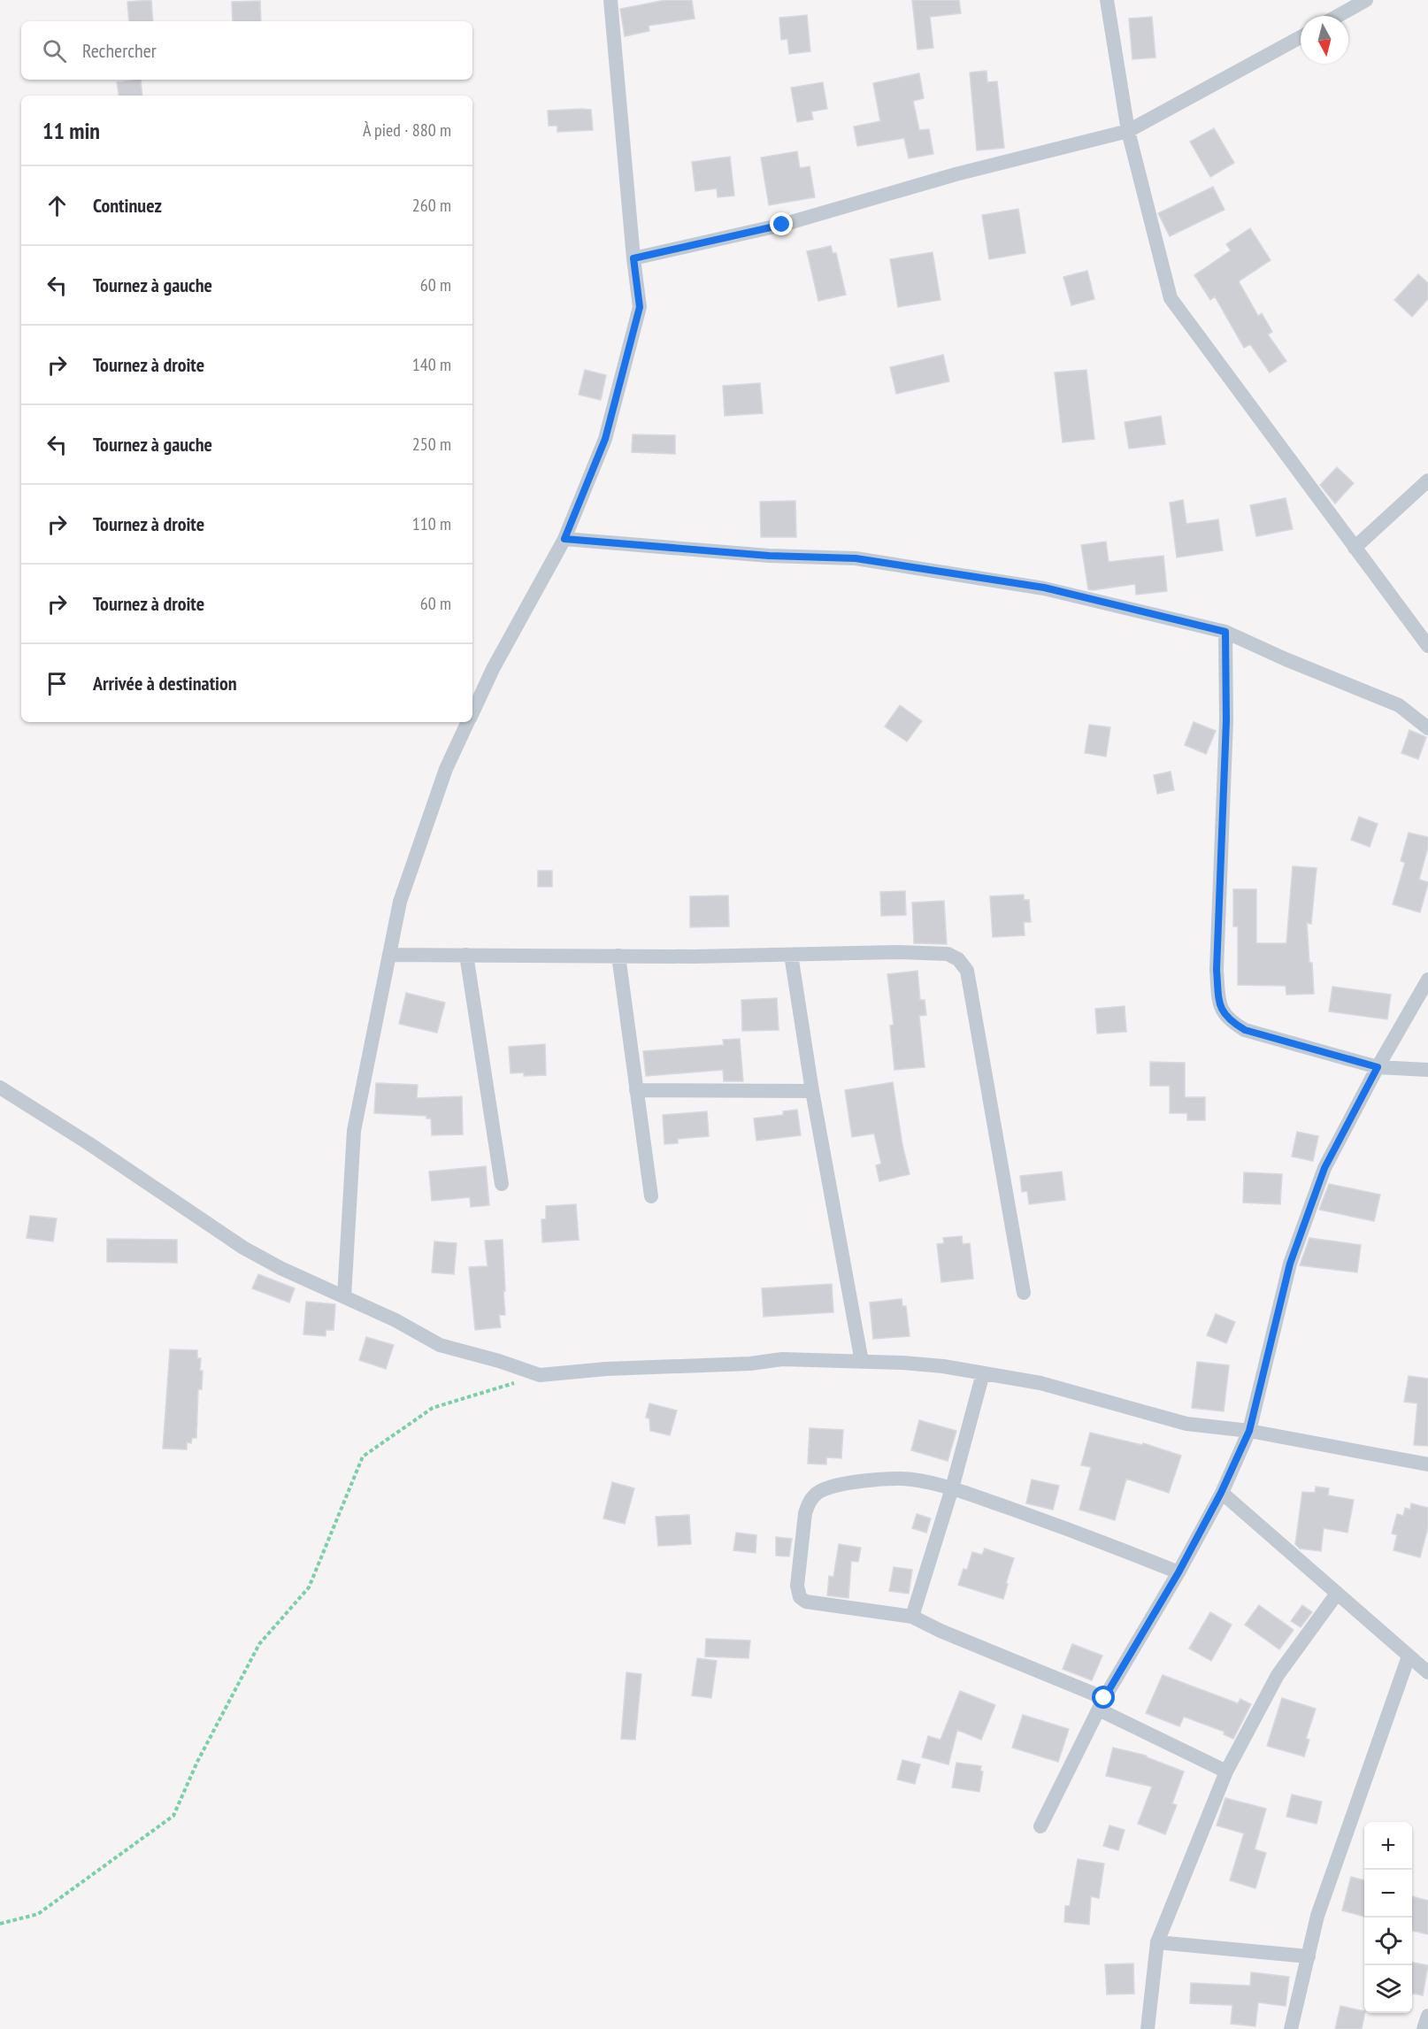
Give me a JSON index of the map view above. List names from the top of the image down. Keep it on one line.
{"north":"bottom","page":{"search":"Rechercher","heading":["11 min","À pied · 880 m"],"list":[["Continuez","260 m"],["Tournez à gauche","60 m"],["Tournez à droite","140 m"],["Tournez à gauche","250 m"],["Tournez à droite","110 m"],["Tournez à droite","60 m"],"Arrivée à destination"],"map_buttons":["+","−"]}}
